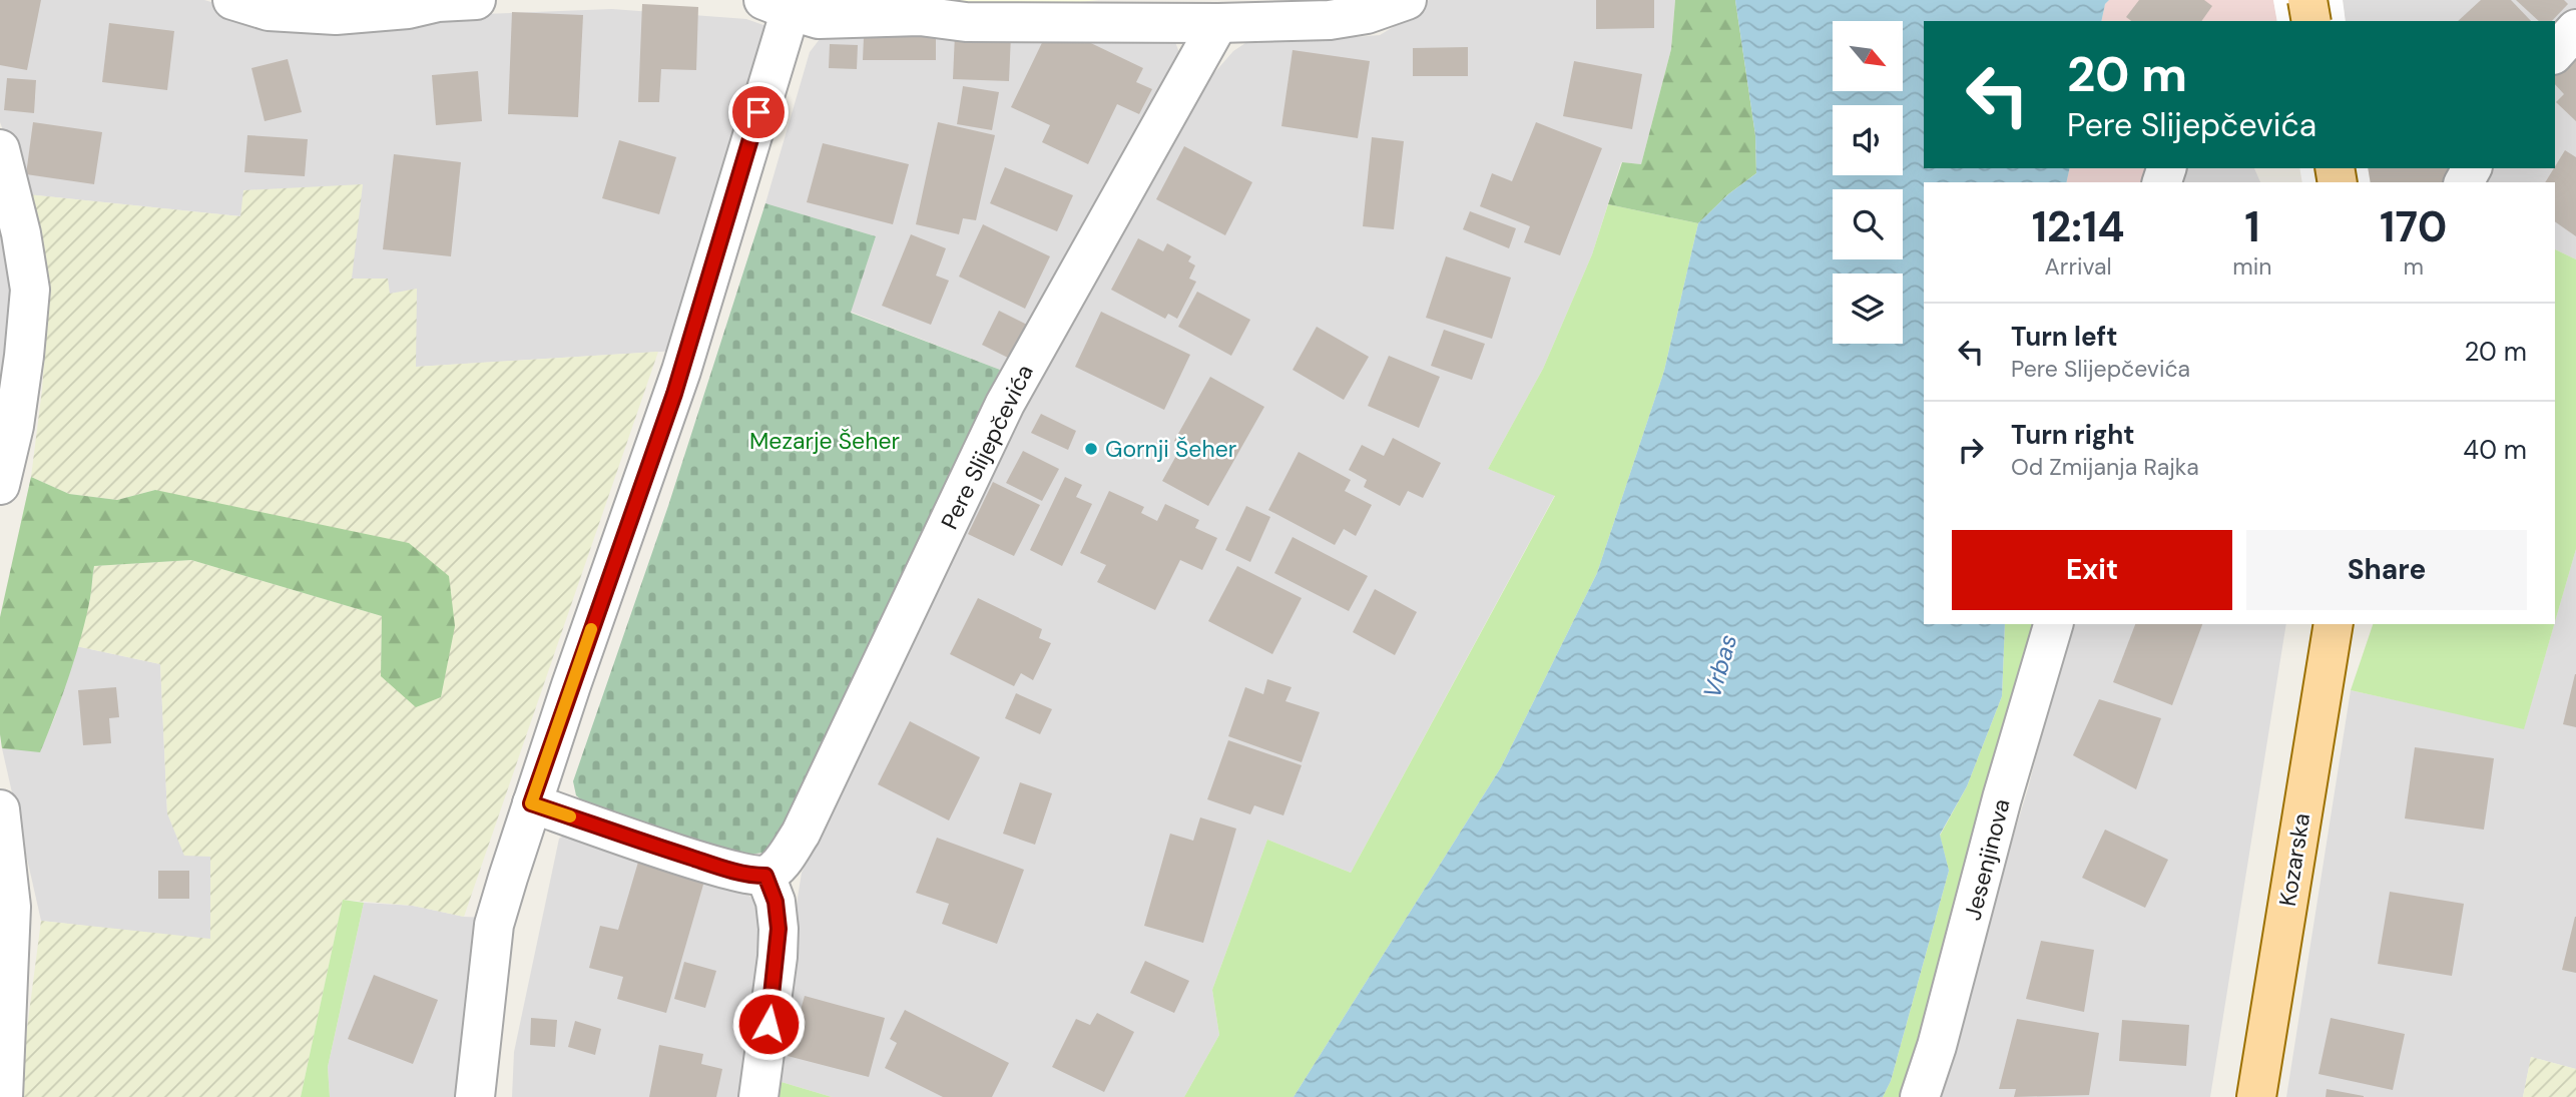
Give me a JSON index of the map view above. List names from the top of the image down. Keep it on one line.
{"streets":{"main road":["Kozarska"],"street":["Pere Slijepčevića","Jesenjinova"]},"water":["Vrbas"],"parks":["Mezarje Šeher"],"places":["Gornji Šeher"],"north":"bottom right","page":{"turn":["20 m","Pere Slijepčevića"],"eta":["12:14","Arrival","1","min","170","m"],"list":[{"name":"Turn left","note":"Pere Slijepčevića","value":"20 m"},{"name":"Turn right","note":"Od Zmijanja Rajka","value":"40 m"}],"buttons":["Exit","Share"]}}
